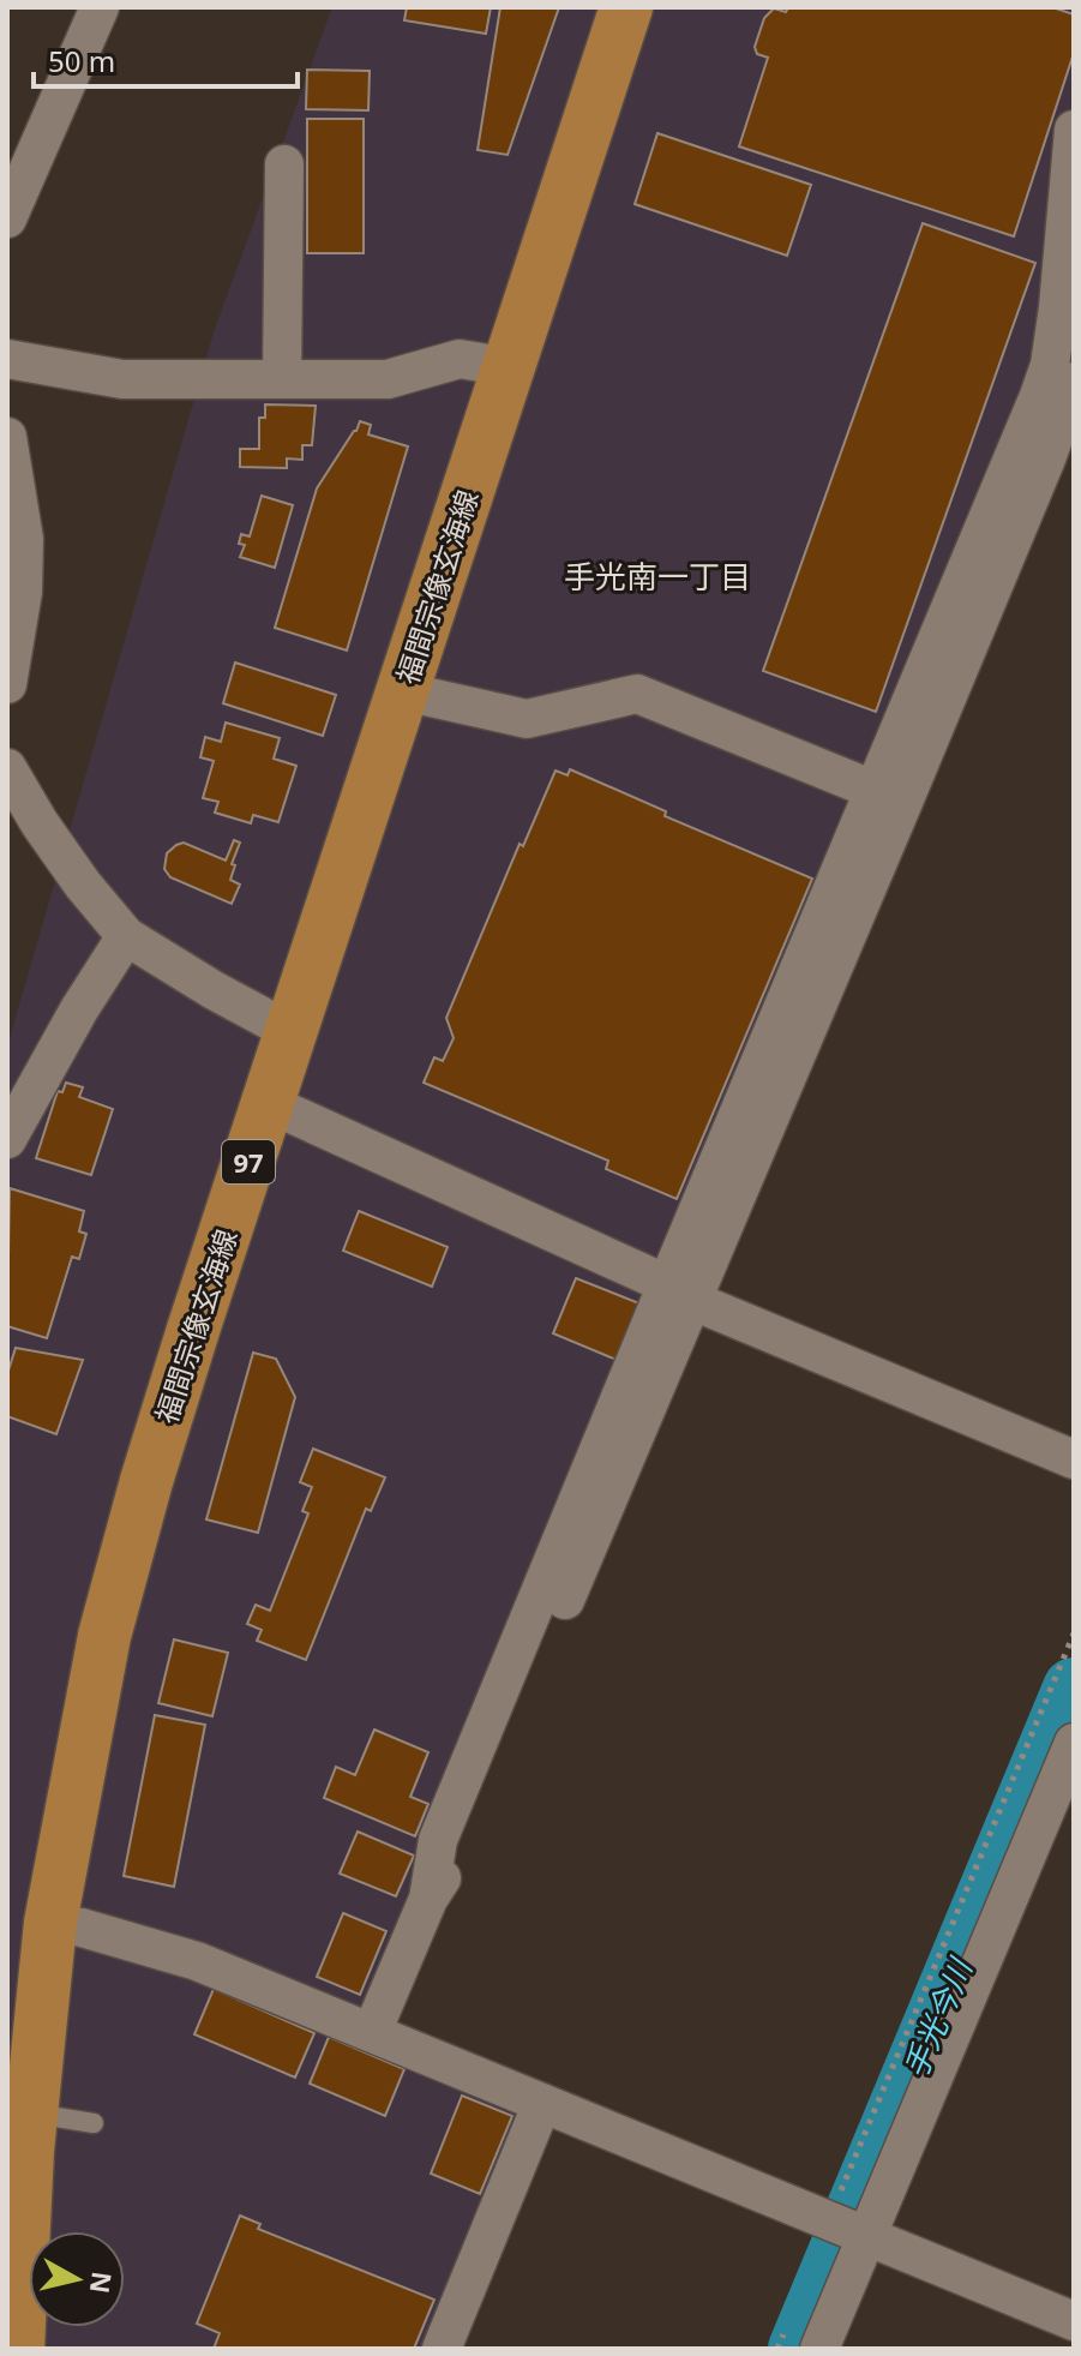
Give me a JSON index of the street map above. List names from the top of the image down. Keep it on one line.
{"streets":{"main road":["福間宗像玄海線","97"]},"districts":["手光南一丁目"],"water":["手光今川"],"scale_bar":"50 m","north":"right"}
